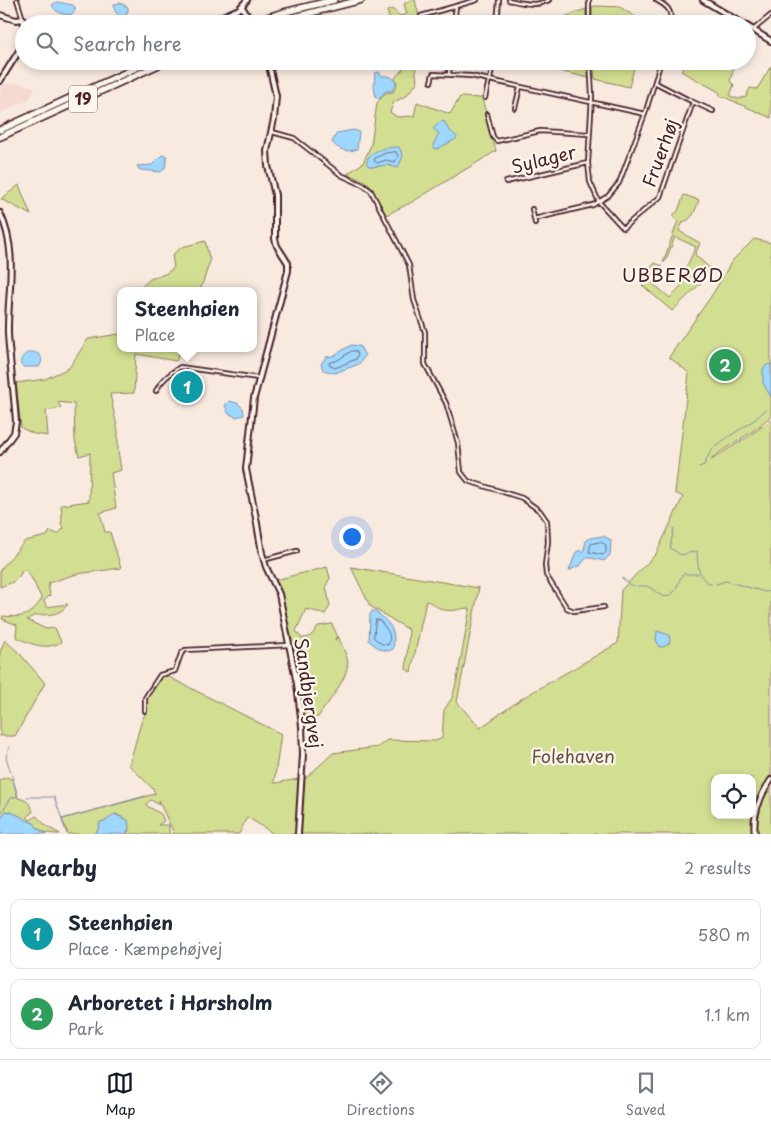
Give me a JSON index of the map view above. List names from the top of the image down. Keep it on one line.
{"streets":{"highway":["19"],"street":["Fruerhøj","Sylager","Sandbjergvej"]},"districts":["UBBERØD"],"parks":["Folehaven"],"page":{"search":"Search here","popup":["Steenhøien","Place"],"pins":["2","1"],"heading":["Nearby","2 results"],"list":[{"mark":"1","name":"Steenhøien","note":"Place · Kæmpehøjvej","value":"580 m"},{"mark":"2","name":"Arboretet i Hørsholm","note":"Park","value":"1.1 km"}],"nav":["Map","Directions","Saved"]}}
